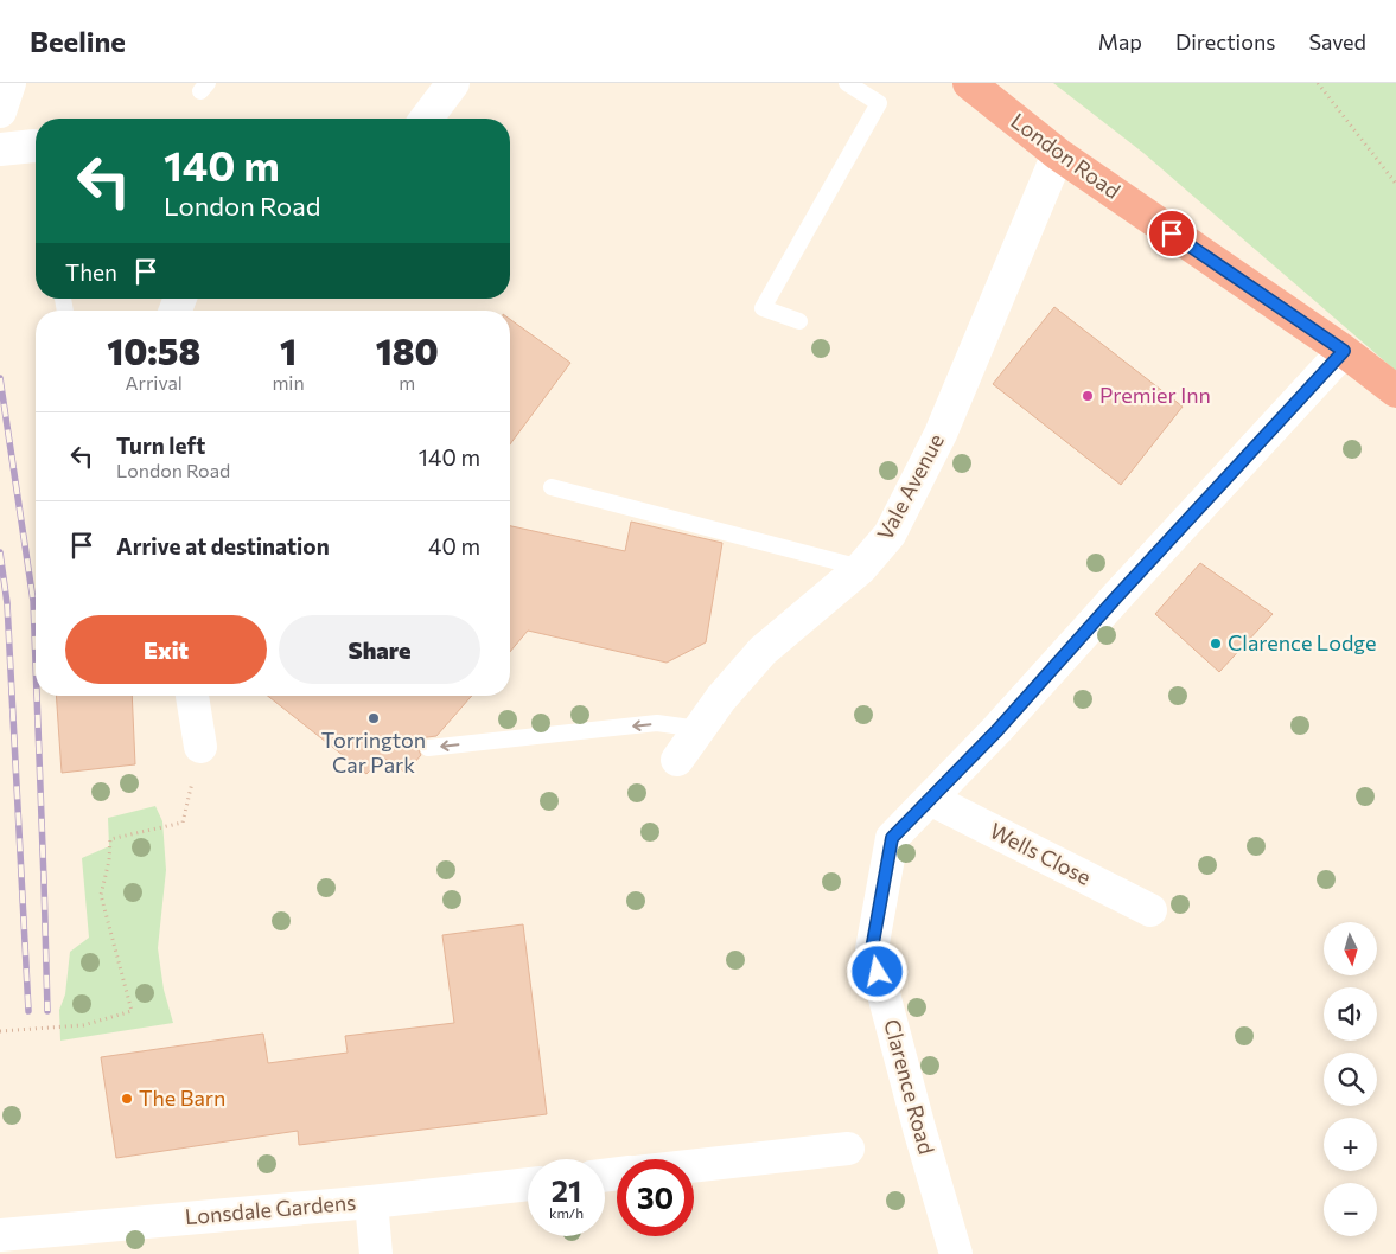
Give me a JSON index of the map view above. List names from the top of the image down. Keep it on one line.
{"streets":{"highway":["London Road"],"street":["Vale Avenue","Wells Close","Clarence Road","Lonsdale Gardens"]},"crossings":[["London Road","Vale Avenue"],["London Road","Clarence Road"],["Wells Close","Clarence Road"]],"places":["Premier Inn","Clarence Lodge","Torrington Car Park","The Barn"],"north":"bottom","page":{"header":"Beeline","nav":["Map","Directions","Saved"],"turn":["140 m","London Road"],"then":"Then","eta":["10:58","Arrival","1","min","180","m"],"list":[{"name":"Turn left","note":"London Road","value":"140 m"},{"name":"Arrive at destination","value":"40 m"}],"buttons":["Exit","Share"],"map_buttons":["+","−"],"speed":"21 km/h","limit":"30"}}
